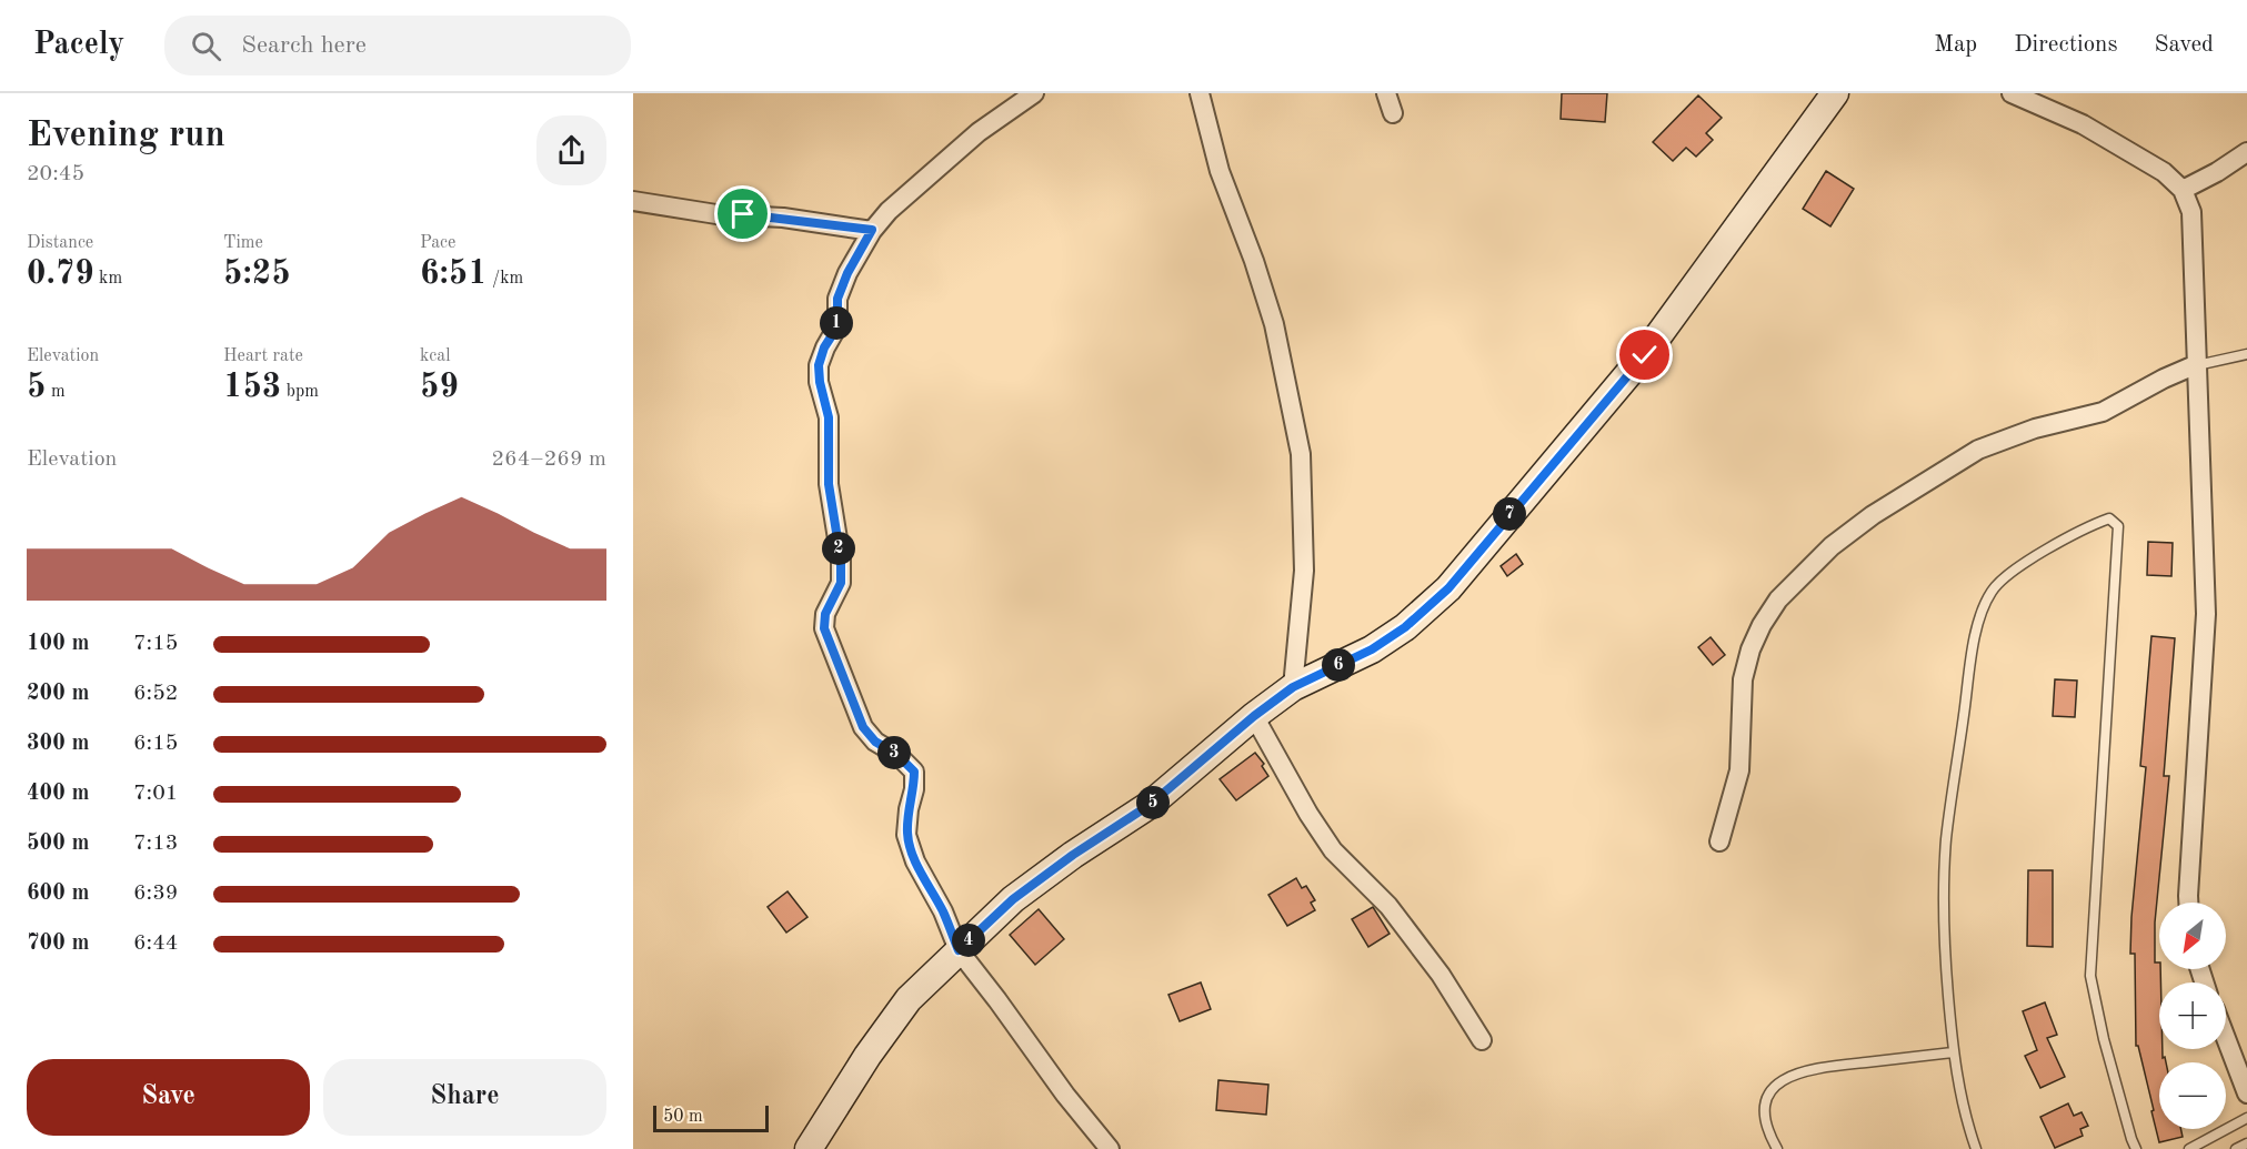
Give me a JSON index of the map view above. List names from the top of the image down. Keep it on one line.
{"scale_bar":"50 m","north":"bottom left","page":{"header":"Pacely","search":"Search here","nav":["Map","Directions","Saved"],"heading":["Evening run","20:45"],"stats":[["Distance","0.79 km"],["Time","5:25"],["Pace","6:51 /km"],["Elevation","5 m"],["Heart rate","153 bpm"],["kcal","59"]],"pins":["1","7","2","6","3","5","4"],"chart":["Elevation","264–269 m"],"list":[{"name":"100 m","note":"7:15"},{"name":"200 m","note":"6:52"},{"name":"300 m","note":"6:15"},{"name":"400 m","note":"7:01"},{"name":"500 m","note":"7:13"},{"name":"600 m","note":"6:39"},{"name":"700 m","note":"6:44"}],"map_buttons":["+","−"],"buttons":["Save","Share"],"scale":"50 m"}}
